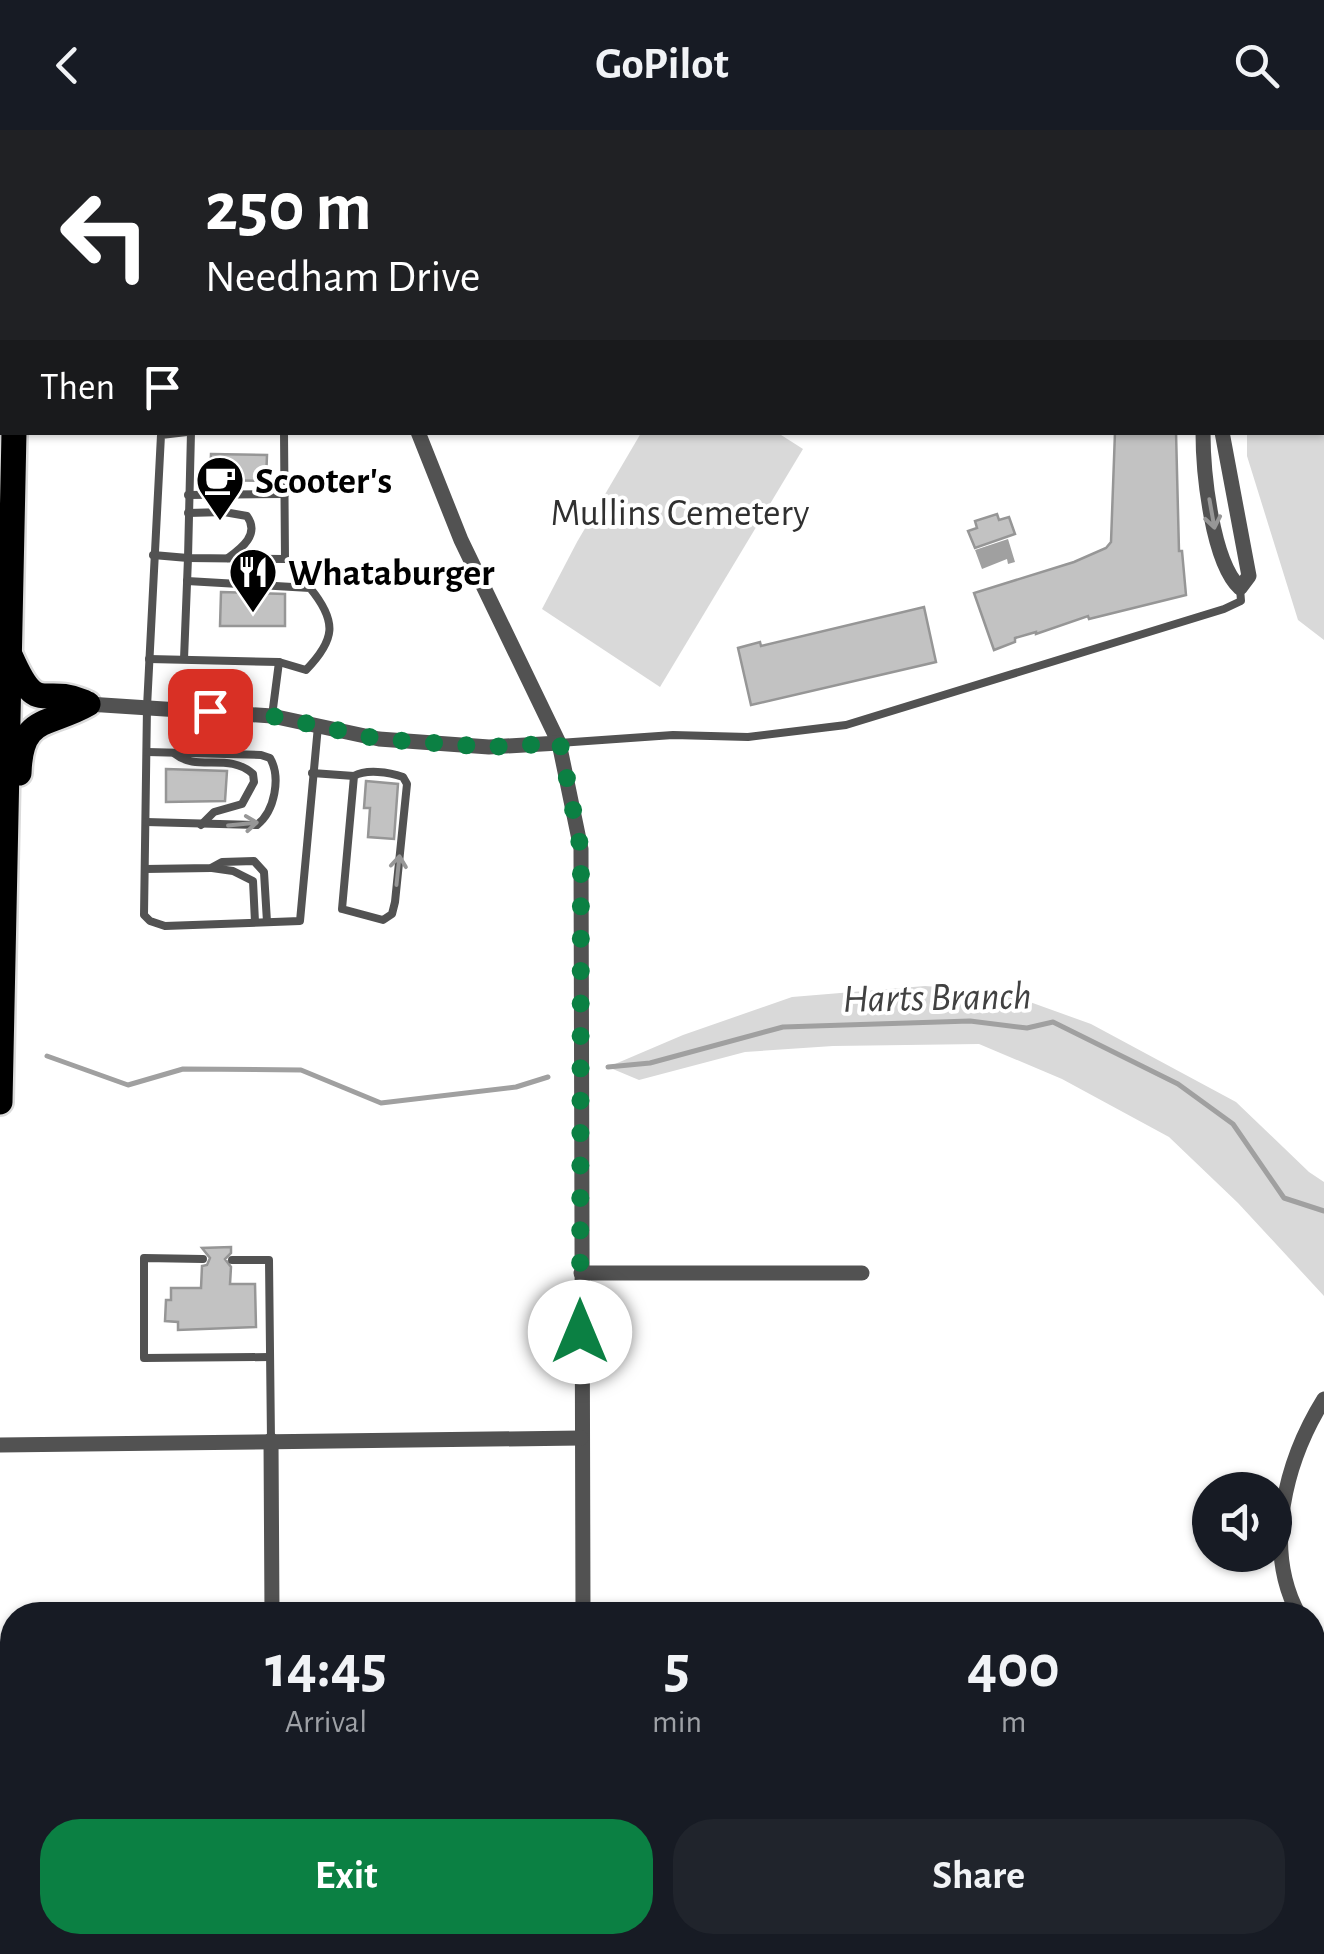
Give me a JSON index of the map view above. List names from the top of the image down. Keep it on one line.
{"water":["Harts Branch"],"parks":["Mullins Cemetery"],"places":{"cafe":["Scooter's"],"restaurant":["Whataburger"]},"page":{"header":"GoPilot","turn":["250 m","Needham Drive"],"then":"Then","eta":["14:45","Arrival","5","min","400","m"],"buttons":["Exit","Share"]}}
